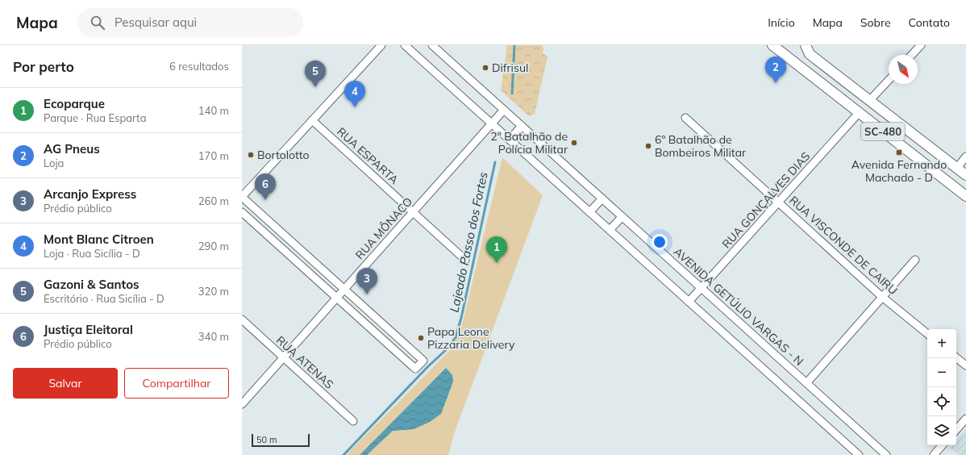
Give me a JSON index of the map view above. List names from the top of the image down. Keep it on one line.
{"streets":{"main road":["SC-480"],"street":["RUA ESPARTA","RUA GONÇALVES DIAS","RUA MÔNACO","RUA VISCONDE DE CAIRU","AVENIDA GETÚLIO VARGAS - N","RUA ATENAS"]},"crossings":[["SC-480","RUA GONÇALVES DIAS"],["RUA ESPARTA","RUA MÔNACO"],["RUA GONÇALVES DIAS","RUA VISCONDE DE CAIRU"],["RUA GONÇALVES DIAS","AVENIDA GETÚLIO VARGAS - N"],["RUA MÔNACO","AVENIDA GETÚLIO VARGAS - N"],["RUA MÔNACO","RUA ATENAS"]],"water":["Lajeado Passo dos Fortes"],"places":{"other":["Difrisul","2º Batalhão de Polícia Militar","6º Batalhão de Bombeiros Militar","Bortolotto","Papa Leone Pizzaria Delivery"],"transit":["Avenida Fernando Machado - D"]},"scale_bar":"50 m","north":"bottom right","page":{"header":"Mapa","search":"Pesquisar aqui","nav":["Início","Mapa","Sobre","Contato"],"heading":["Por perto","6 resultados"],"pins":["2","5","4","6","1","3"],"list":[{"mark":"1","name":"Ecoparque","note":"Parque · Rua Esparta","value":"140 m"},{"mark":"2","name":"AG Pneus","note":"Loja","value":"170 m"},{"mark":"3","name":"Arcanjo Express","note":"Prédio público","value":"260 m"},{"mark":"4","name":"Mont Blanc Citroen","note":"Loja · Rua Sicília - D","value":"290 m"},{"mark":"5","name":"Gazoni & Santos","note":"Escritório · Rua Sicília - D","value":"320 m"},{"mark":"6","name":"Justiça Eleitoral","note":"Prédio público","value":"340 m"}],"map_buttons":["+","−"],"buttons":["Salvar","Compartilhar"],"scale":"50 m"}}
